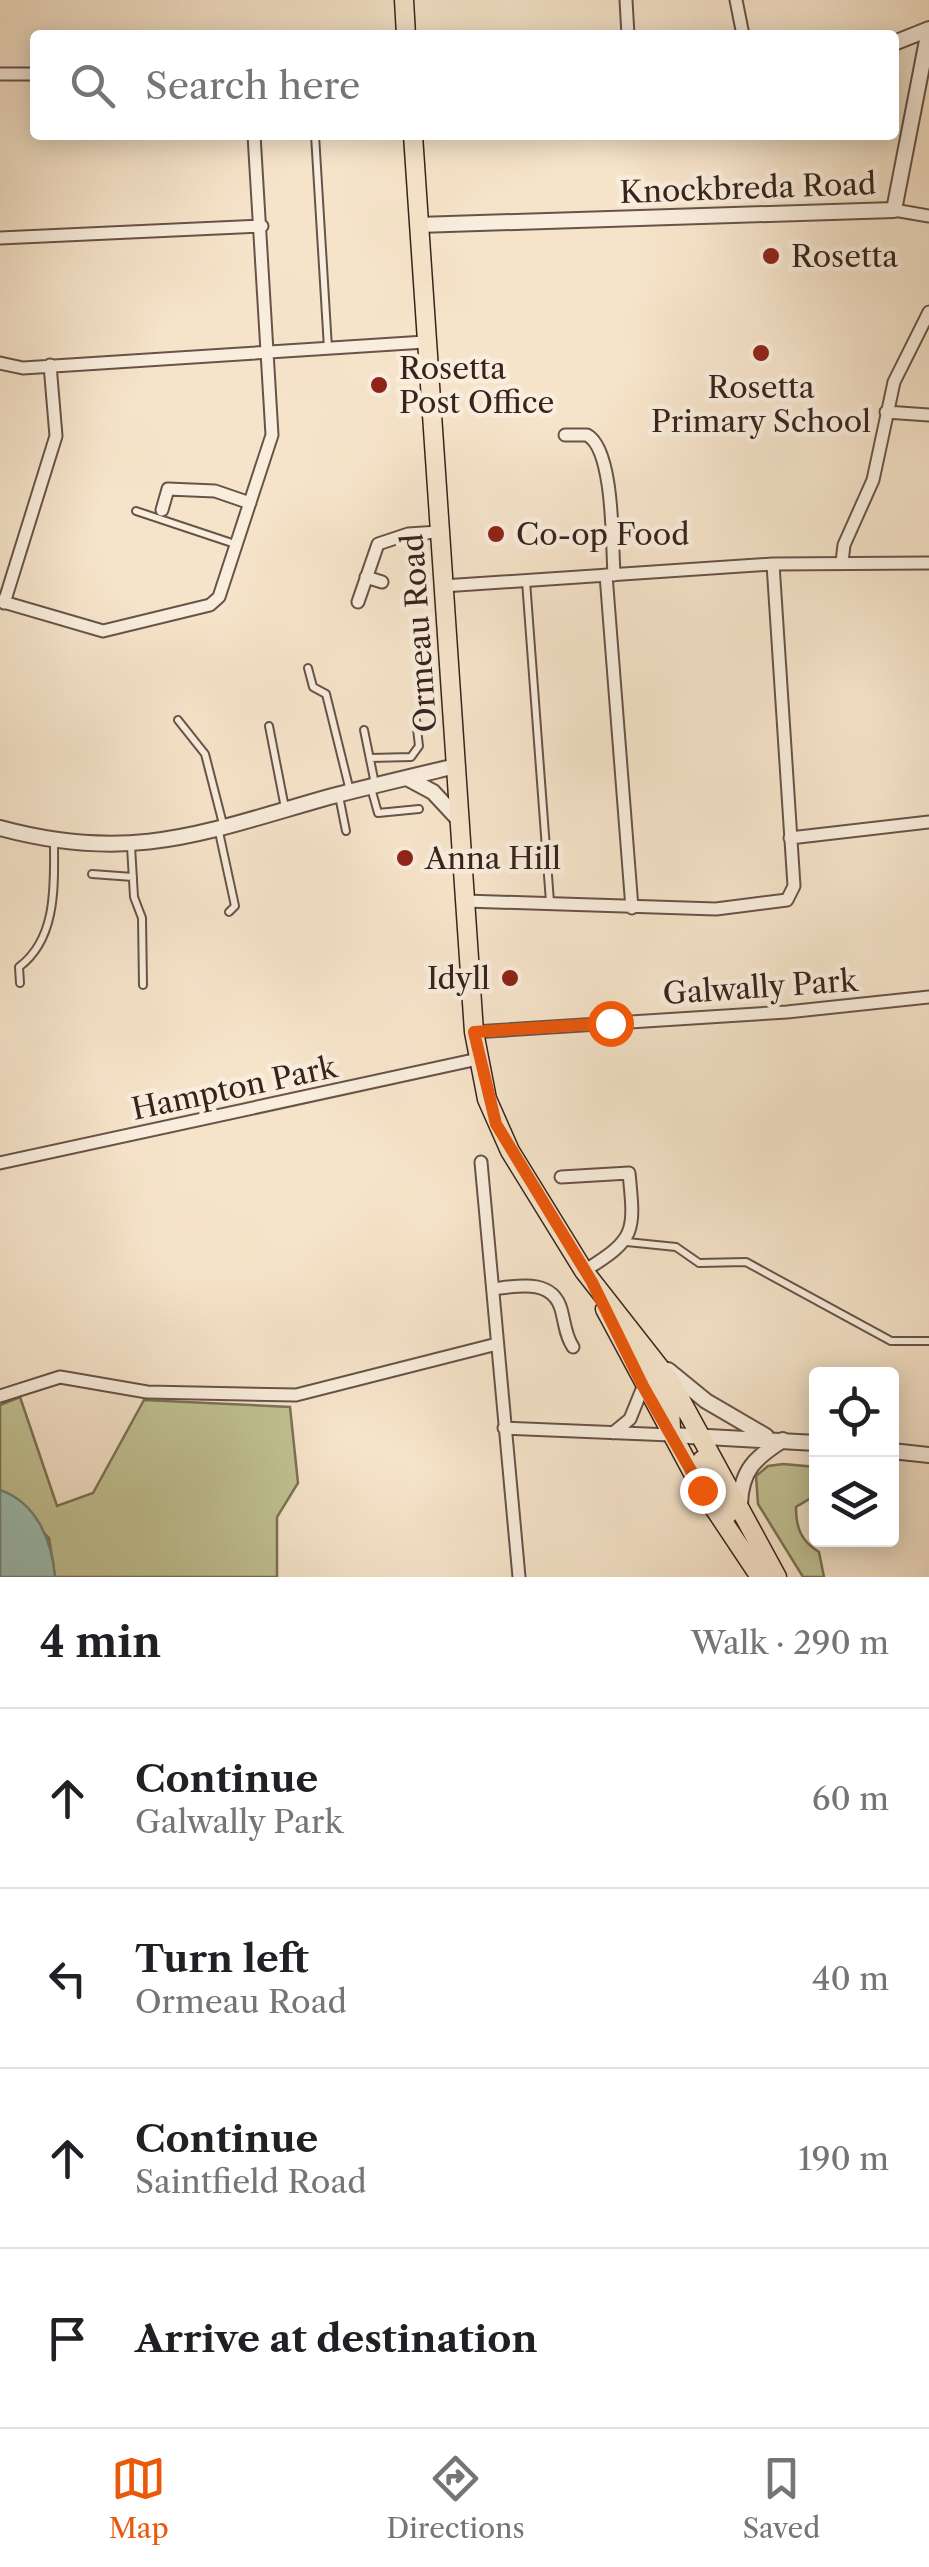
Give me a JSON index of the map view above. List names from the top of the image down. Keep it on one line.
{"streets":{"main road":["Ormeau Road"],"street":["Knockbreda Road","Galwally Park","Hampton Park"]},"crossings":[["Knockbreda Road","Ormeau Road"],["Ormeau Road","Galwally Park"],["Ormeau Road","Hampton Park"]],"places":["Rosetta","Rosetta Primary School","Rosetta Post Office","Co-op Food","Anna Hill","Idyll"],"page":{"search":"Search here","heading":["4 min","Walk · 290 m"],"list":[["Continue","Galwally Park","60 m"],["Turn left","Ormeau Road","40 m"],["Continue","Saintfield Road","190 m"],"Arrive at destination"],"nav":["Map","Directions","Saved"]}}
